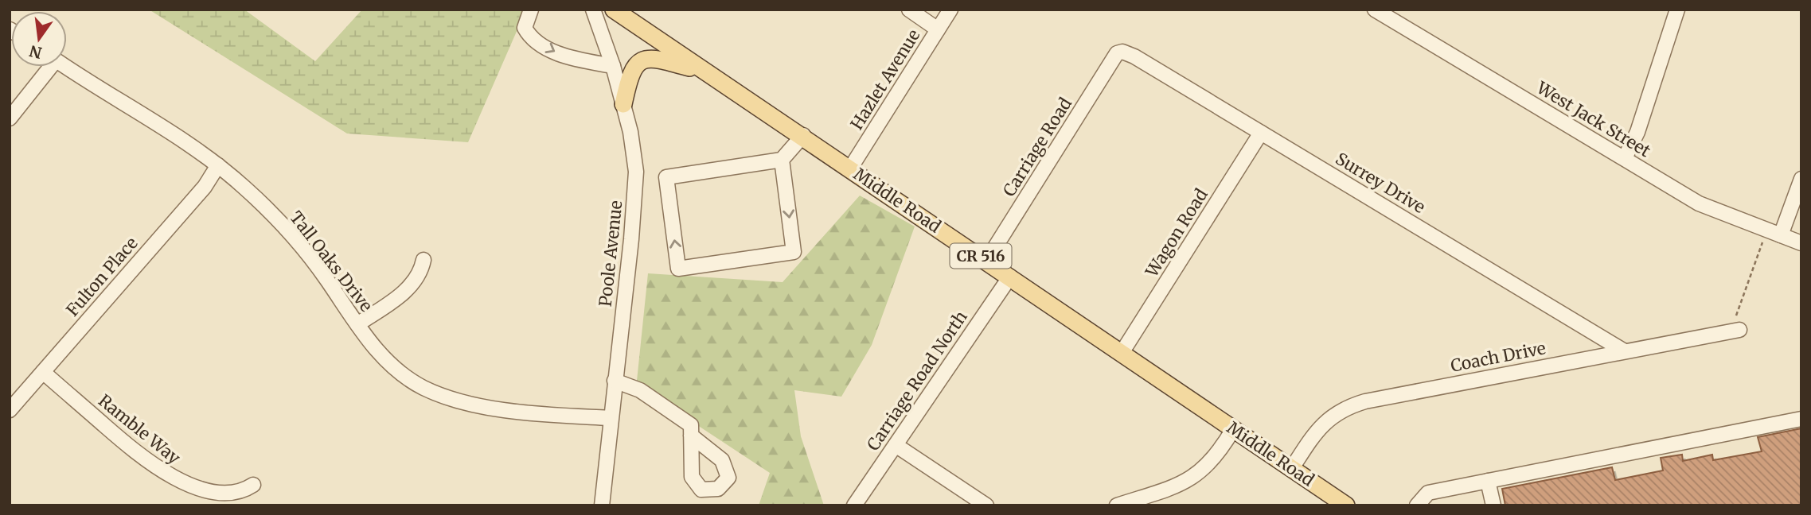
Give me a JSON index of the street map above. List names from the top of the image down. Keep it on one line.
{"streets":{"main road":["Middle Road","CR 516"],"street":["Hazlet Avenue","West Jack Street","Carriage Road","Surrey Drive","Wagon Road","Poole Avenue","Tall Oaks Drive","Fulton Place","Coach Drive","Carriage Road North","Ramble Way"]},"crossings":[["Hazlet Avenue","Middle Road"],["Carriage Road","Surrey Drive"],["Carriage Road","Middle Road"],["Surrey Drive","Wagon Road"],["Surrey Drive","Coach Drive"],["Middle Road","Wagon Road"],["Middle Road","Coach Drive"],["Middle Road","Carriage Road North"],["Poole Avenue","Tall Oaks Drive"],["Tall Oaks Drive","Fulton Place"],["Fulton Place","Ramble Way"]],"north":"bottom"}
